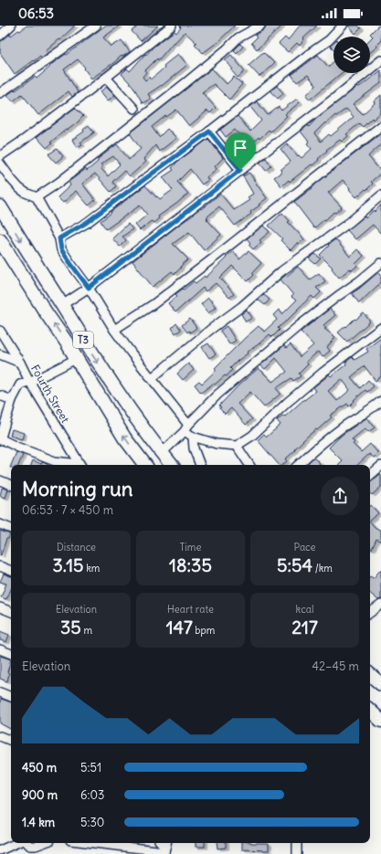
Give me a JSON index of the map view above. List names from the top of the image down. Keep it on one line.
{"streets":{"highway":["T3"],"street":["Fourth Street"]},"page":{"status":"06:53","heading":["Morning run","06:53 · 7 × 450 m"],"stats":[["Distance","3.15 km"],["Time","18:35"],["Pace","5:54 /km"],["Elevation","35 m"],["Heart rate","147 bpm"],["kcal","217"]],"chart":["Elevation","42–45 m"],"list":[{"name":"450 m","note":"5:51"},{"name":"900 m","note":"6:03"},{"name":"1.4 km","note":"5:30"}]}}
